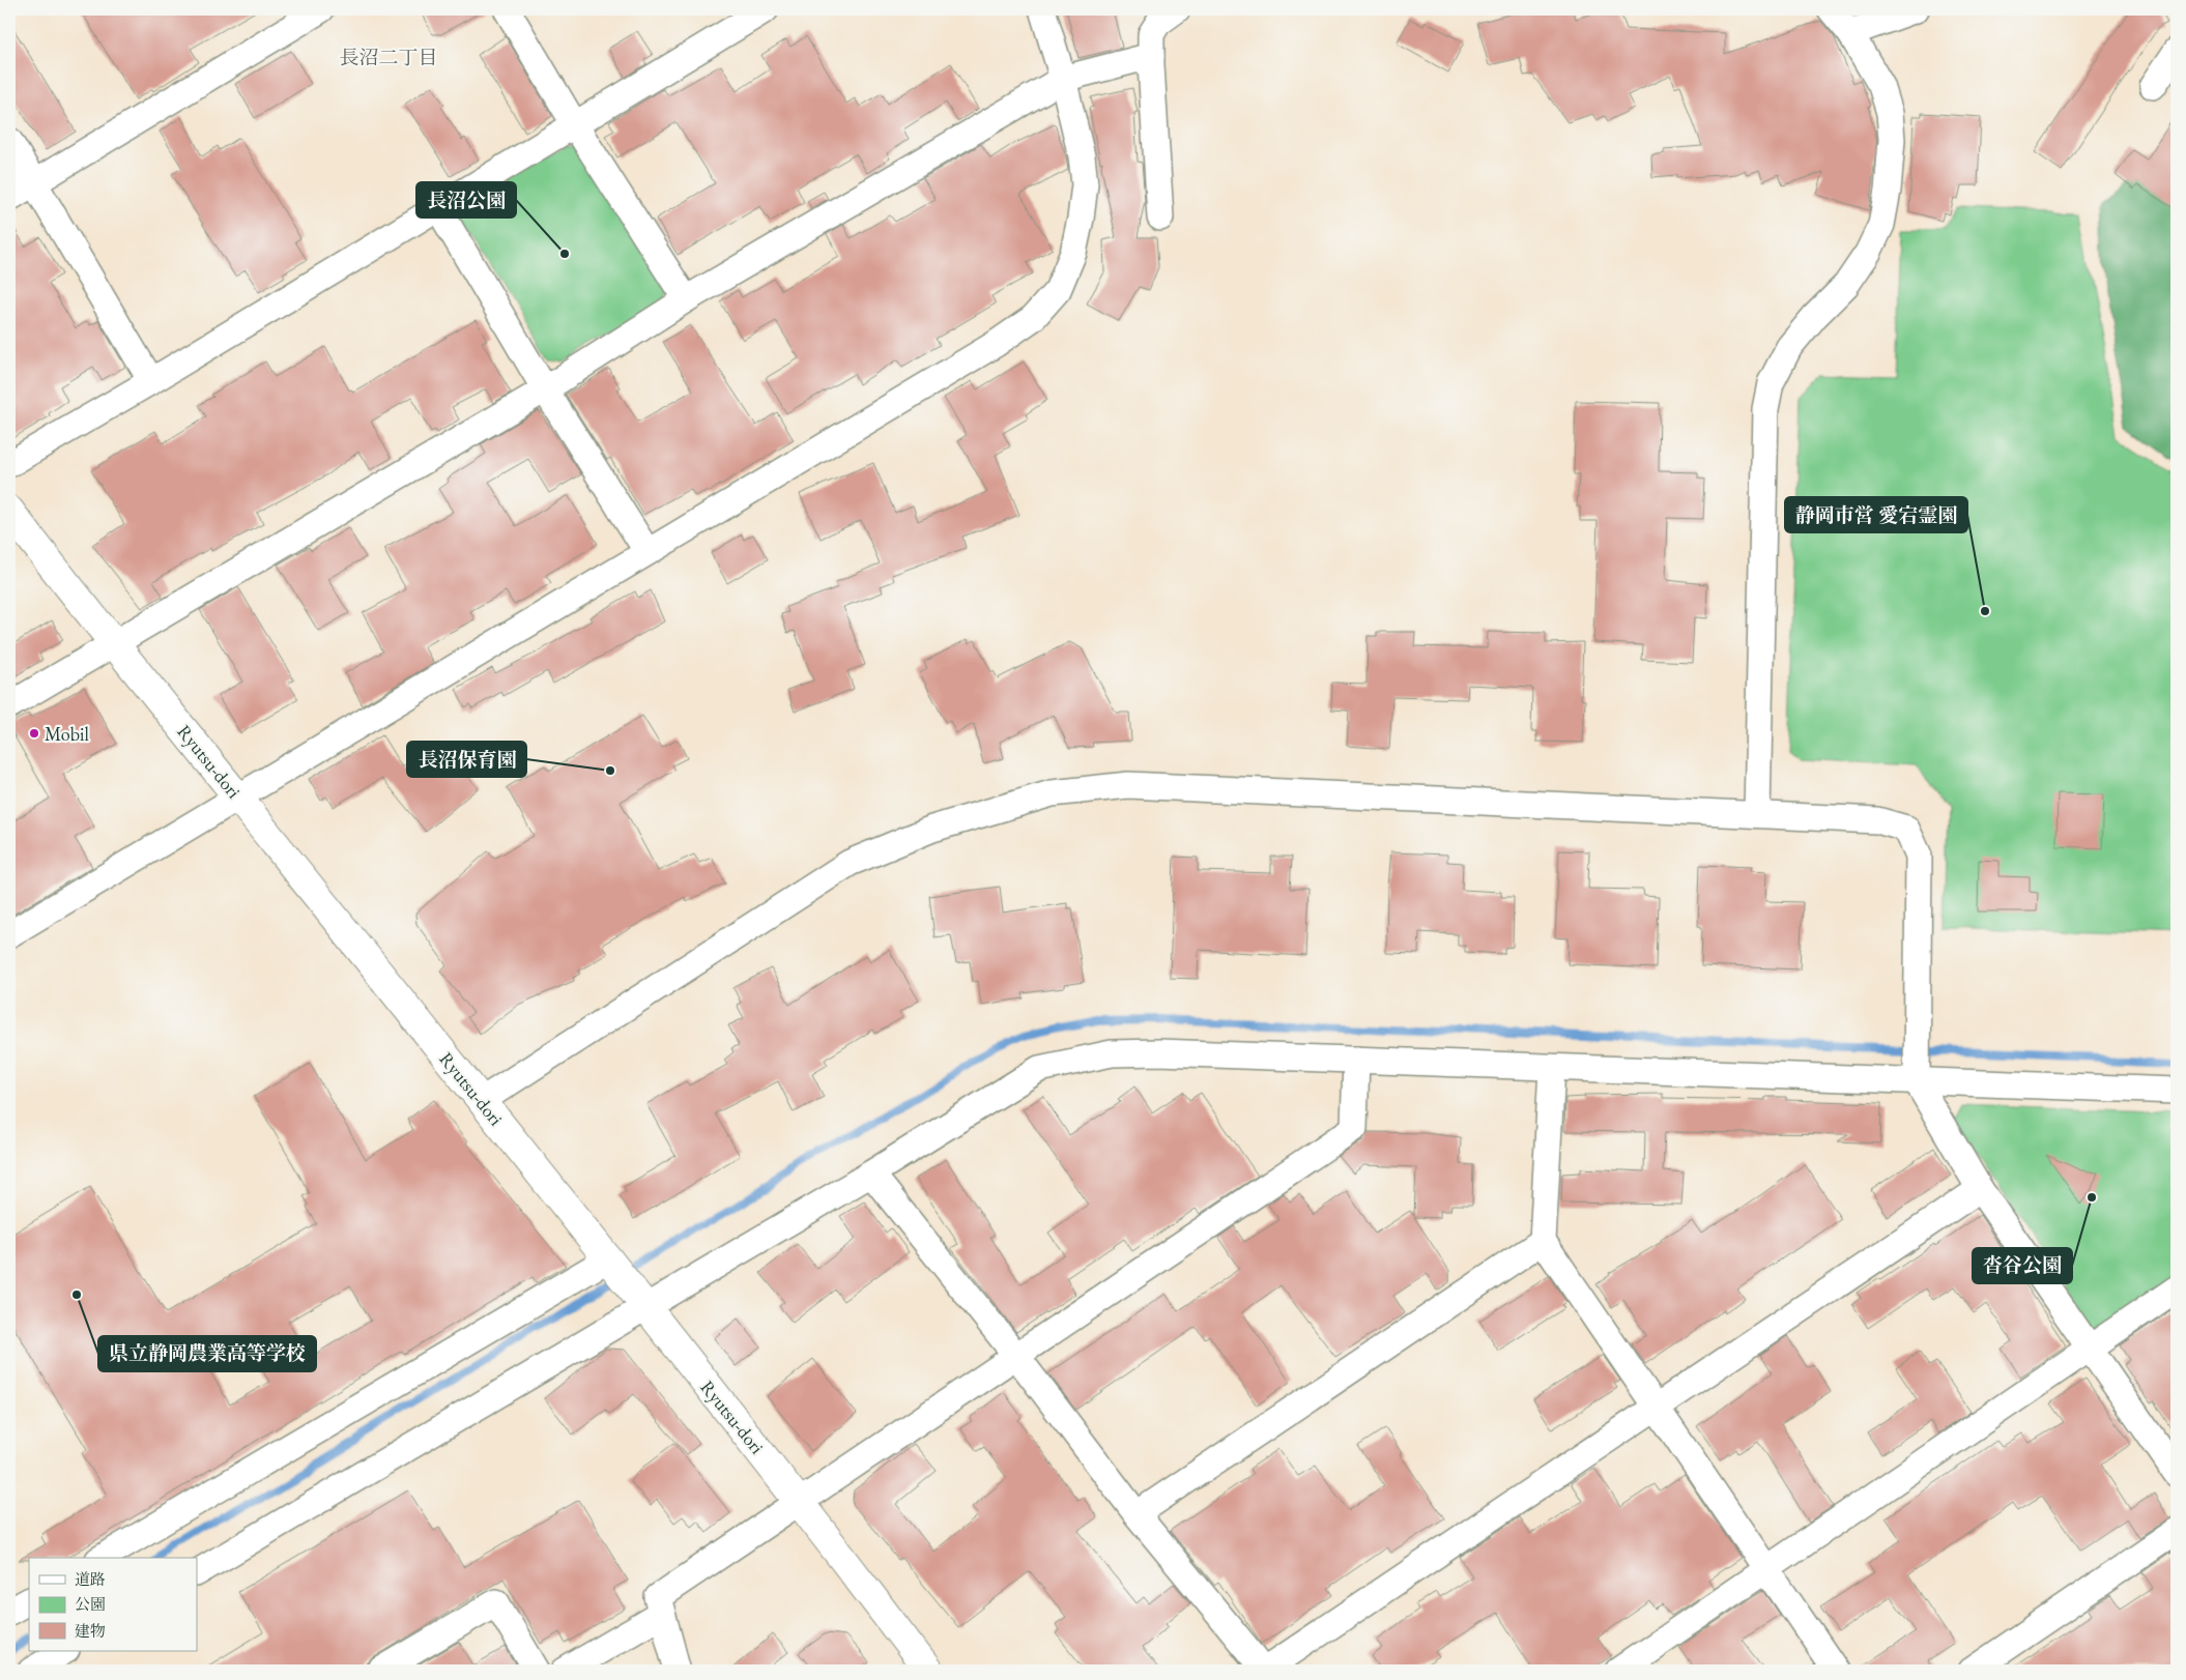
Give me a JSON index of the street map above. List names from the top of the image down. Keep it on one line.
{"streets":{"main road":["Ryutsu-dori"]},"districts":["長沼二丁目"],"places":["長沼公園","静岡市営 愛宕霊園","Mobil","長沼保育園","沓谷公園","県立静岡農業高等学校"],"legend":["道路","公園","建物"]}
